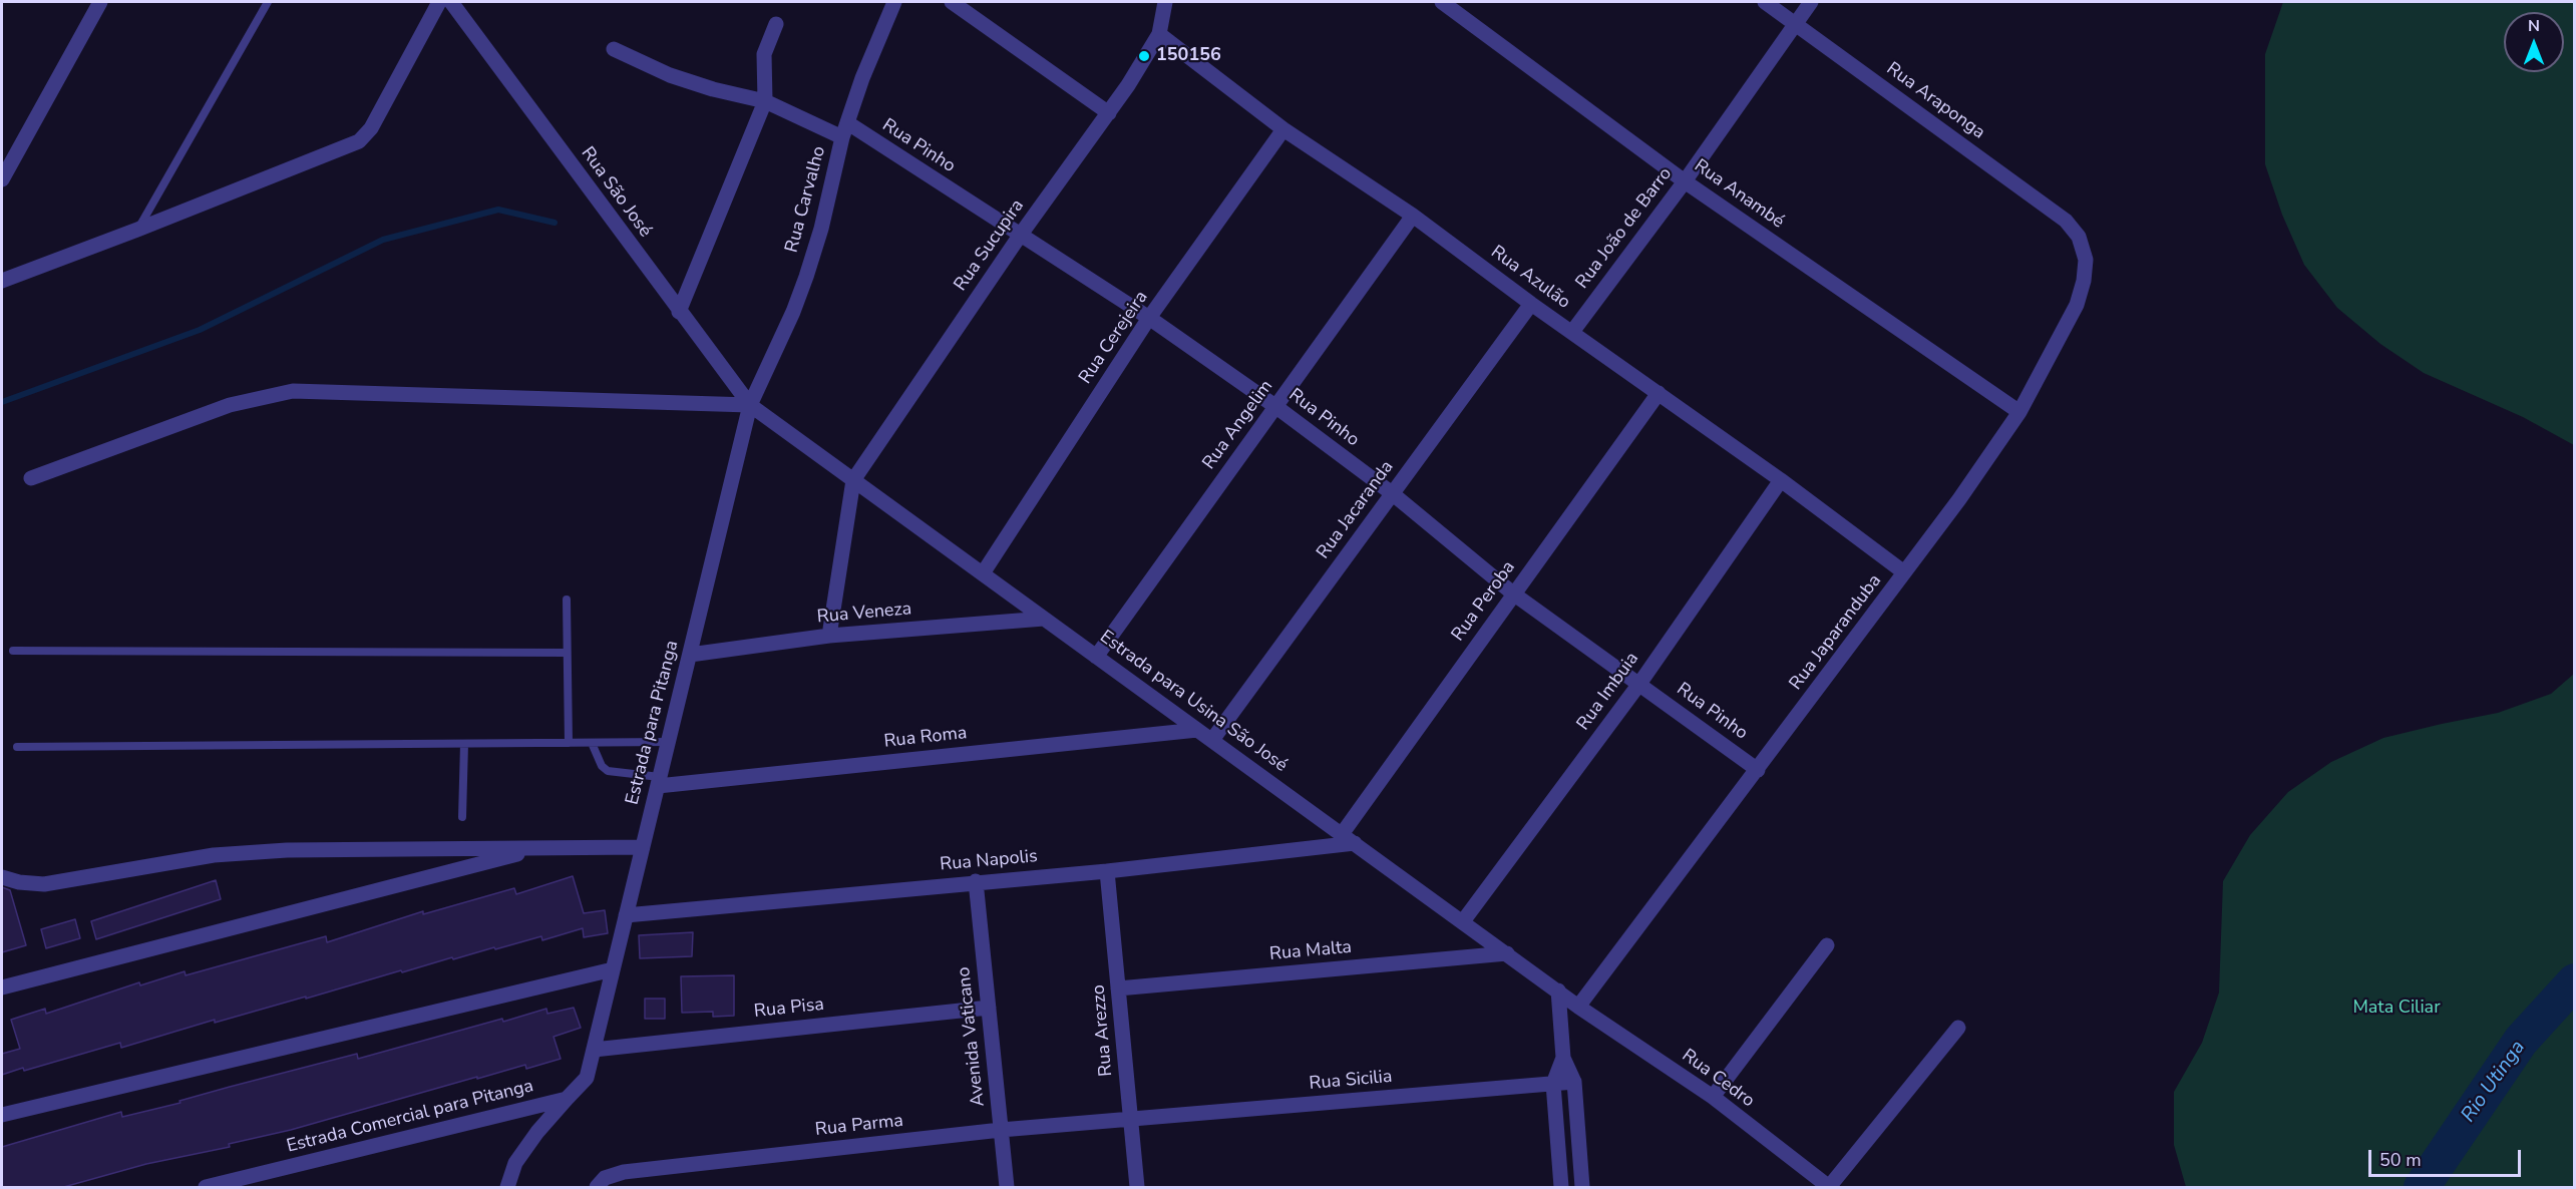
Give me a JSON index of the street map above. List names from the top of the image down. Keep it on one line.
{"streets":{"street":["Rua Araponga","Rua Pinho","Rua São José","Rua Anambé","Rua Carvalho","Rua João de Barro","Rua Sucupira","Rua Azulão","Rua Cerejeira","Rua Angelim","Rua Jacaranda","Rua Peroba","Rua Veneza","Rua Japaranduba","Rua Imbuia","Estrada para Usina São José","Estrada para Pitanga","Rua Roma","Rua Napolis","Rua Malta","Rua Pisa","Rua Arezzo","Avenida Vaticano","Rua Cedro","Rua Sicilia","Estrada Comercial para Pitanga","Rua Parma"]},"crossings":[["Rua Araponga","Rua João de Barro"],["Rua Araponga","Rua Japaranduba"],["Rua Pinho","Rua Carvalho"],["Rua Pinho","Rua Sucupira"],["Rua Pinho","Rua Cerejeira"],["Rua Pinho","Rua Angelim"],["Rua Pinho","Rua Jacaranda"],["Rua Pinho","Rua Peroba"],["Rua Pinho","Rua Japaranduba"],["Rua Pinho","Rua Imbuia"],["Rua São José","Rua Carvalho"],["Rua São José","Estrada para Usina São José"],["Rua São José","Estrada para Pitanga"],["Rua Anambé","Rua João de Barro"],["Rua Anambé","Rua Japaranduba"],["Rua Carvalho","Estrada para Usina São José"],["Rua Carvalho","Estrada para Pitanga"],["Rua João de Barro","Rua Azulão"],["Rua Sucupira","Rua Azulão"],["Rua Sucupira","Estrada para Usina São José"],["Rua Azulão","Rua Cerejeira"],["Rua Azulão","Rua Angelim"],["Rua Azulão","Rua Jacaranda"],["Rua Azulão","Rua Peroba"],["Rua Azulão","Rua Japaranduba"],["Rua Azulão","Rua Imbuia"],["Rua Cerejeira","Estrada para Usina São José"],["Rua Angelim","Estrada para Usina São José"],["Rua Jacaranda","Estrada para Usina São José"],["Rua Peroba","Estrada para Usina São José"],["Rua Peroba","Rua Napolis"],["Rua Veneza","Estrada para Usina São José"],["Rua Veneza","Estrada para Pitanga"],["Rua Japaranduba","Rua Cedro"],["Rua Imbuia","Estrada para Usina São José"],["Estrada para Usina São José","Estrada para Pitanga"],["Estrada para Usina São José","Rua Roma"],["Estrada para Usina São José","Rua Napolis"],["Estrada para Usina São José","Rua Malta"],["Estrada para Pitanga","Rua Roma"],["Estrada para Pitanga","Rua Napolis"],["Estrada para Pitanga","Rua Pisa"],["Rua Napolis","Rua Arezzo"],["Rua Napolis","Avenida Vaticano"],["Rua Malta","Rua Arezzo"],["Rua Pisa","Avenida Vaticano"],["Rua Arezzo","Rua Sicilia"],["Rua Arezzo","Rua Parma"],["Avenida Vaticano","Rua Parma"],["Rua Sicilia","Rua Parma"]],"water":["Rio Utinga"],"parks":["Mata Ciliar"],"places":["150156"],"scale_bar":"50 m","north":"top"}
